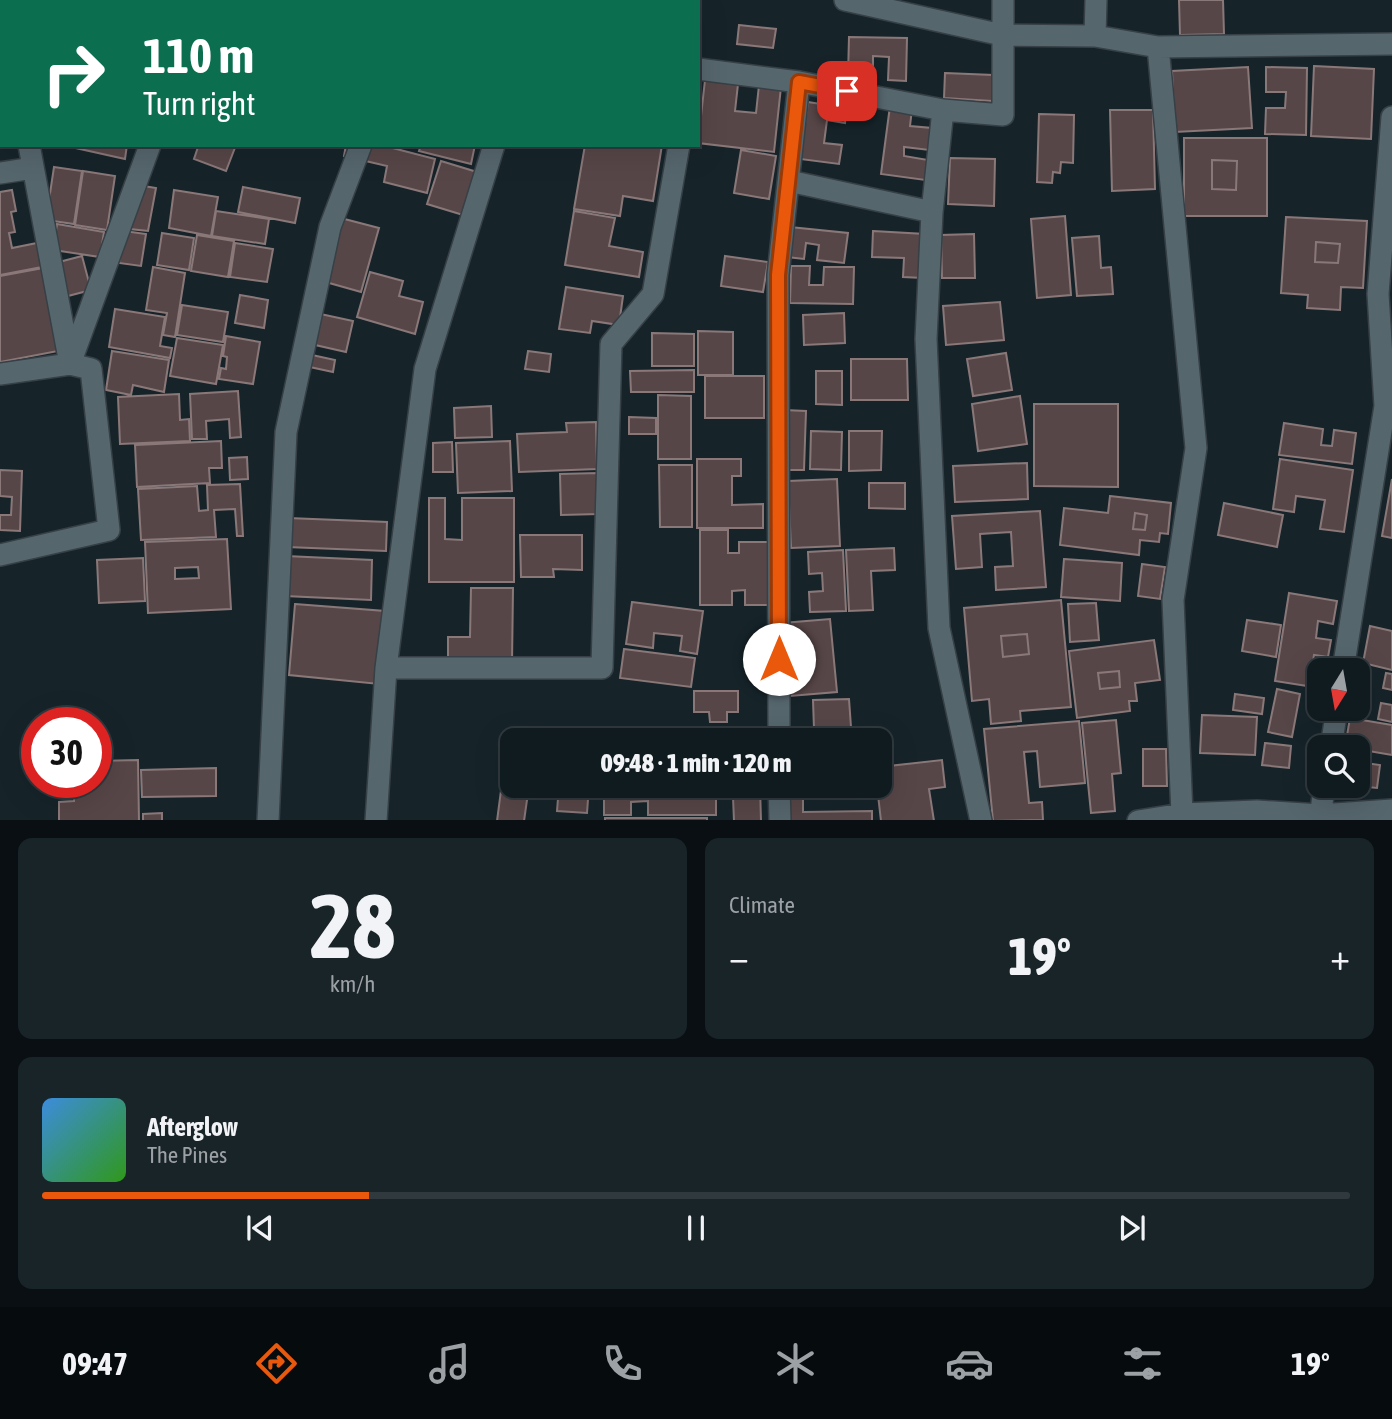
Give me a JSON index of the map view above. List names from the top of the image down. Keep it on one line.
{"north":"bottom","page":{"turn":["110 m","Turn right"],"limit":"30","trip":"09:48 · 1 min · 120 m","tile":[["28","km/h"],"Climate"],"heat":["−","19°","+"],"song":["Afterglow","The Pines"],"tabs":["09:47","19°"]}}
